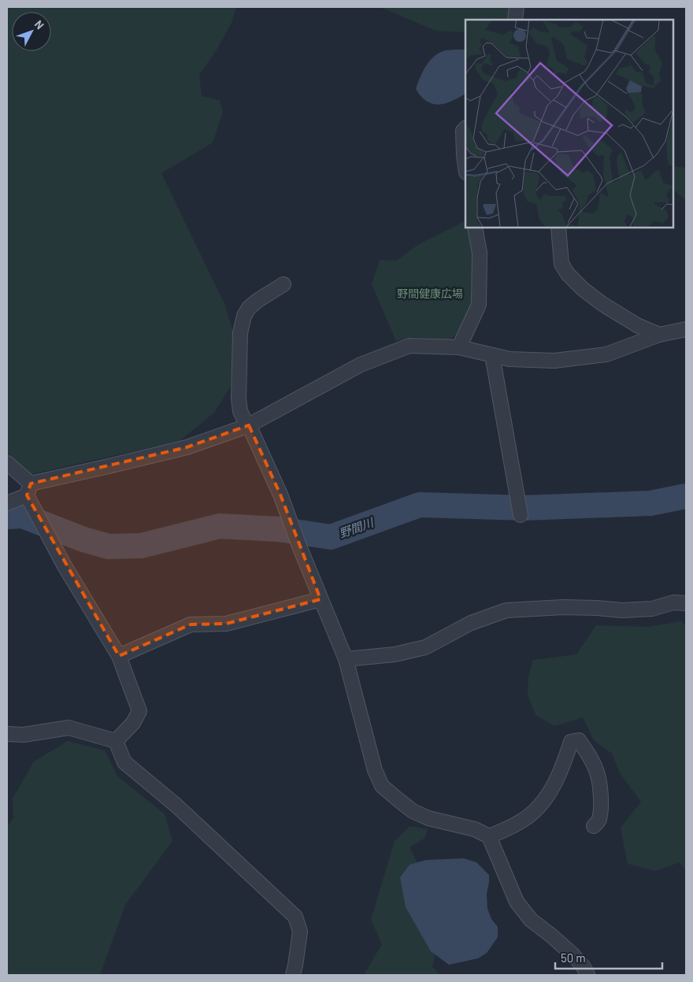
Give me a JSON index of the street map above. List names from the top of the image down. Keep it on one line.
{"water":["野間川"],"parks":["野間健康広場"],"scale_bar":"50 m","north":"top right"}
